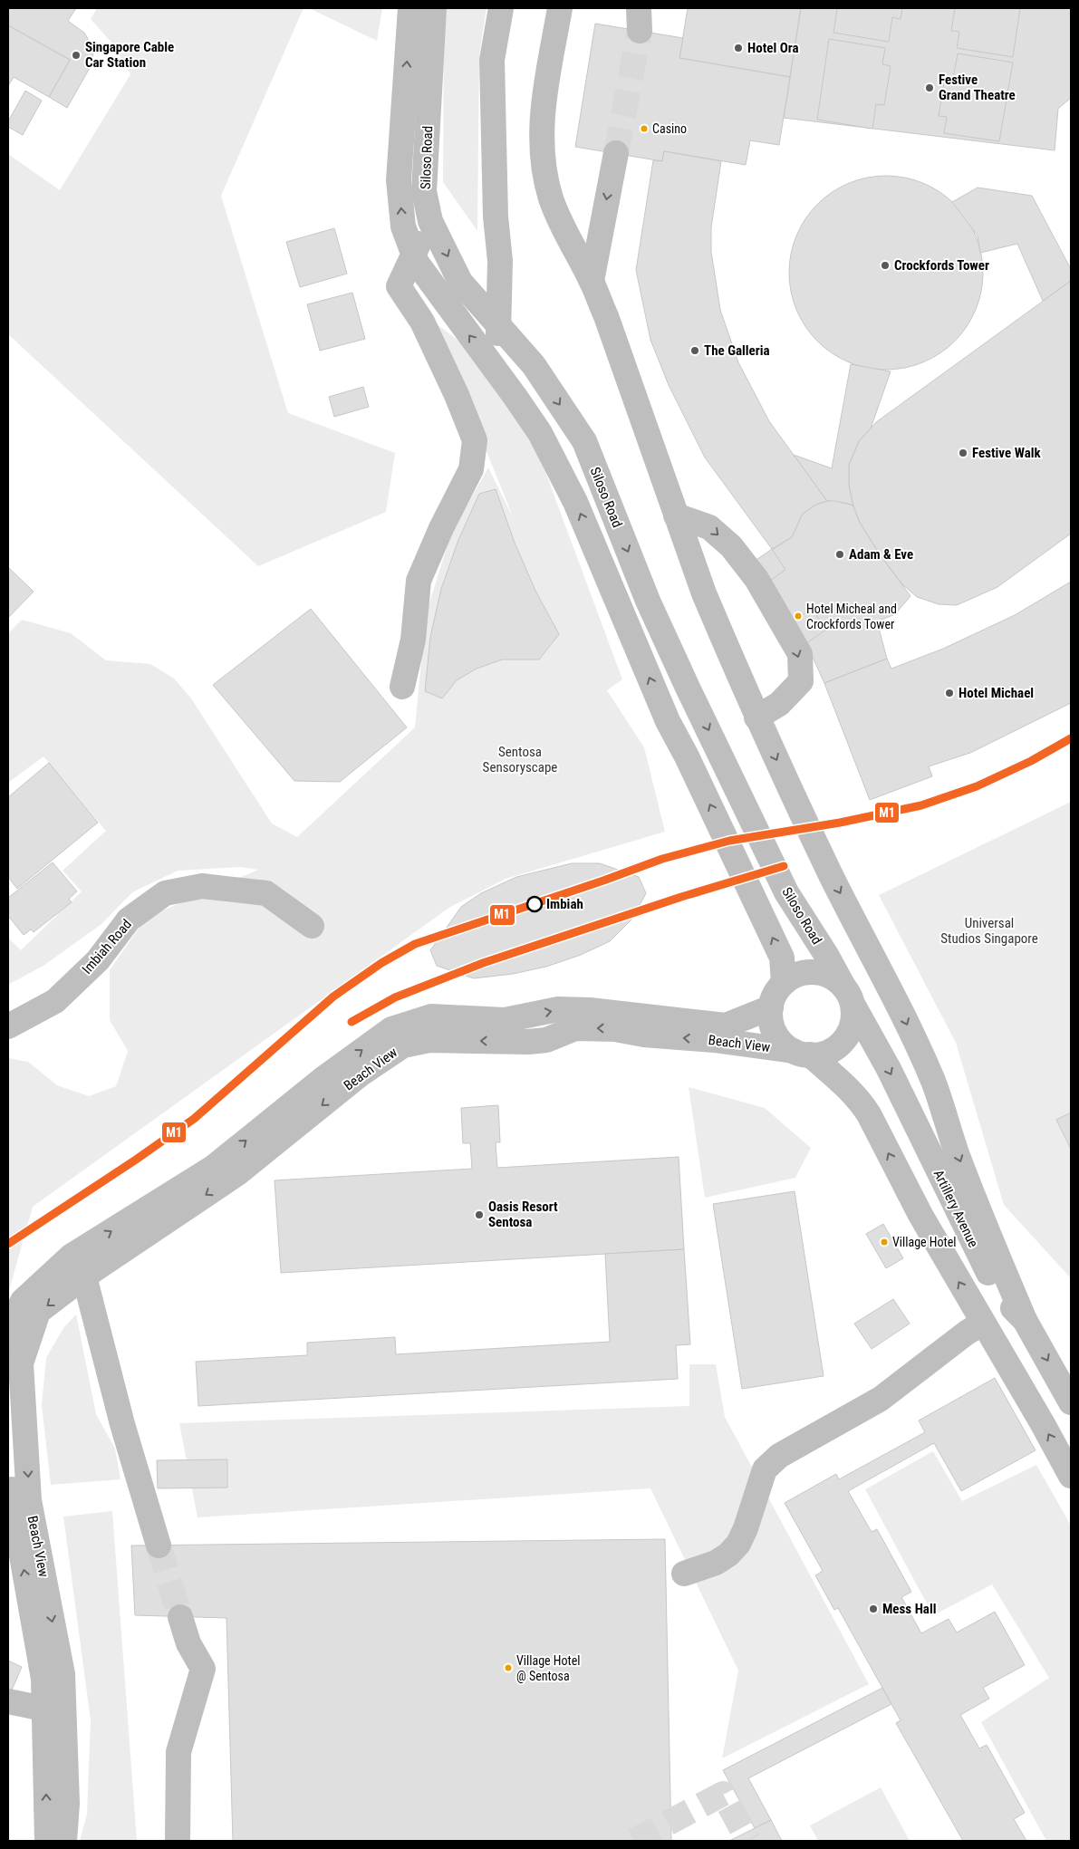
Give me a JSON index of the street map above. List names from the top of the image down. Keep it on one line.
{"streets":{"street":["Siloso Road","Imbiah Road","Beach View","Artillery Avenue"]},"crossings":[["Siloso Road","Beach View"],["Siloso Road","Artillery Avenue"],["Beach View","Artillery Avenue"]],"parks":["Sentosa Sensoryscape","Universal Studios Singapore"],"places":["Hotel Ora","Singapore Cable Car Station","Festive Grand Theatre","Casino","Crockfords Tower","The Galleria","Festive Walk","Adam & Eve","Hotel Micheal and Crockfords Tower","Hotel Michael","Imbiah","Oasis Resort Sentosa","Village Hotel","Mess Hall","Village Hotel @ Sentosa"],"lines":["transit line M1"]}
